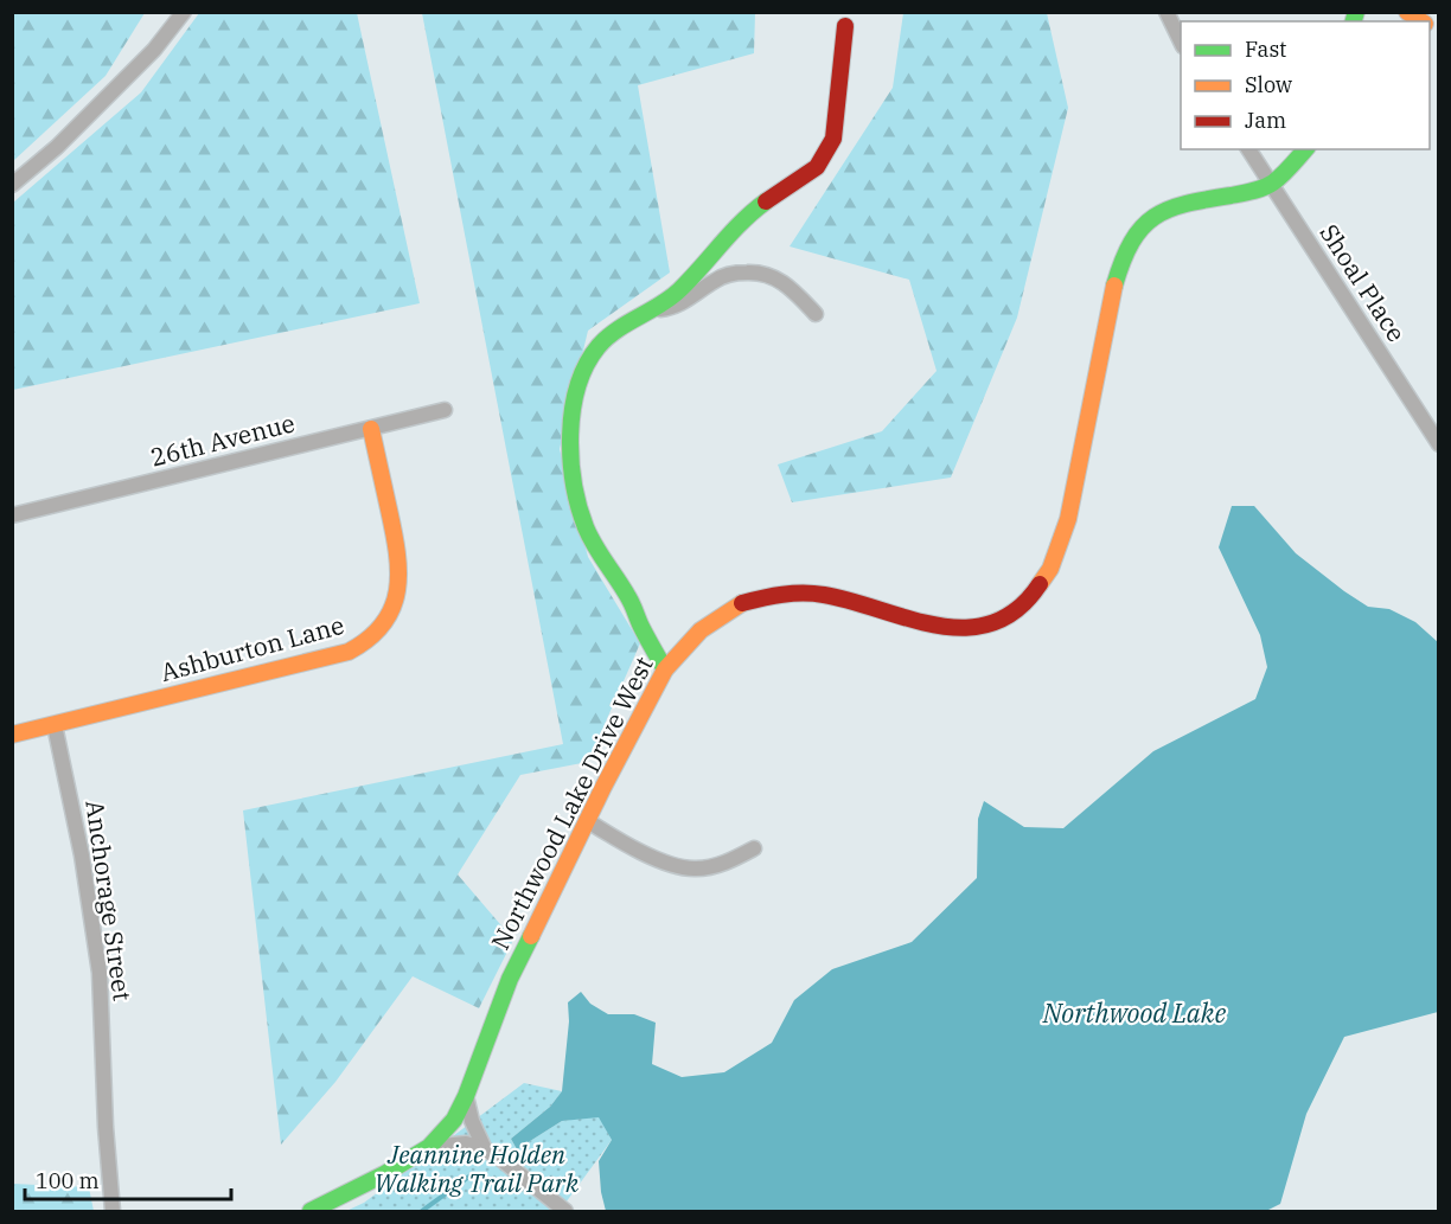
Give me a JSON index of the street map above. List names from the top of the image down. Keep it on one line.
{"streets":{"street":["Shoal Place","26th Avenue","Ashburton Lane","Northwood Lake Drive West","Anchorage Street"]},"crossings":[["Shoal Place","Northwood Lake Drive West"],["26th Avenue","Ashburton Lane"],["Ashburton Lane","Anchorage Street"]],"water":["Northwood Lake"],"parks":["Jeannine Holden Walking Trail Park"],"legend":["Fast","Slow","Jam"],"scale_bar":"100 m"}
